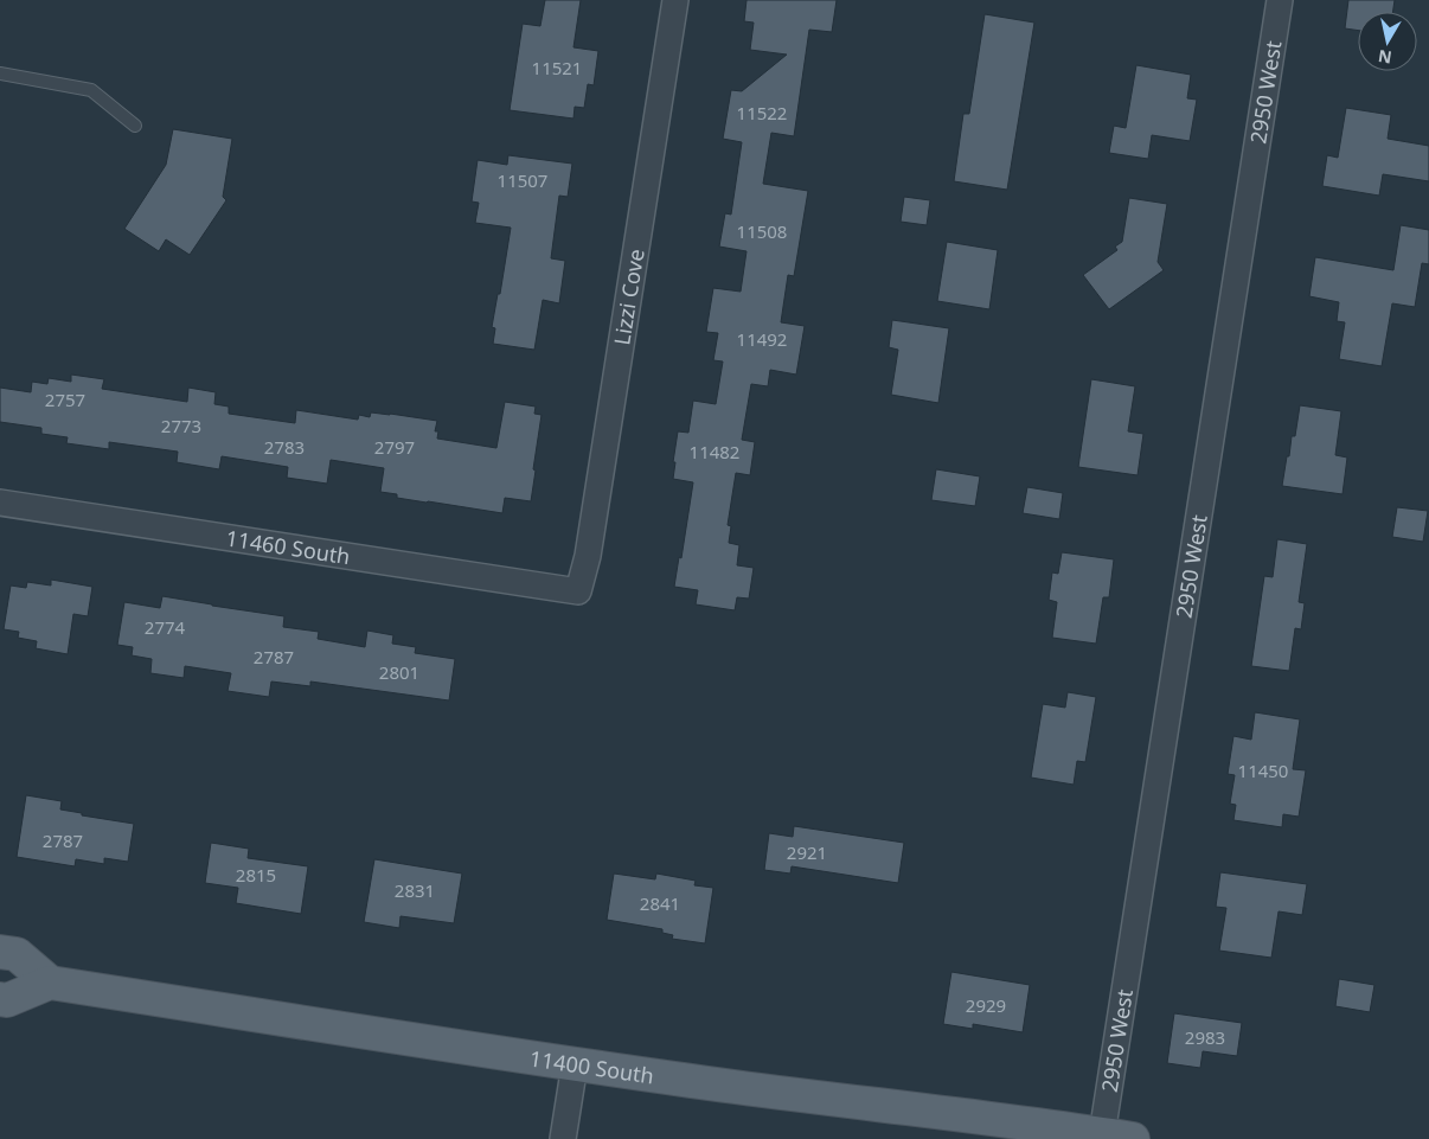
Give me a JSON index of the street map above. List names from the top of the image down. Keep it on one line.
{"streets":{"main road":["11400 South"],"street":["2950 West","Lizzi Cove","11460 South"]},"crossings":[["2950 West","11400 South"],["Lizzi Cove","11460 South"]],"house_numbers":["11521","11522","11507","11508","11492","2757","2773","2783","2797","11482","2774","2787","2801","11450","2787","2921","2815","2831","2841","2929","2983"],"north":"bottom"}
